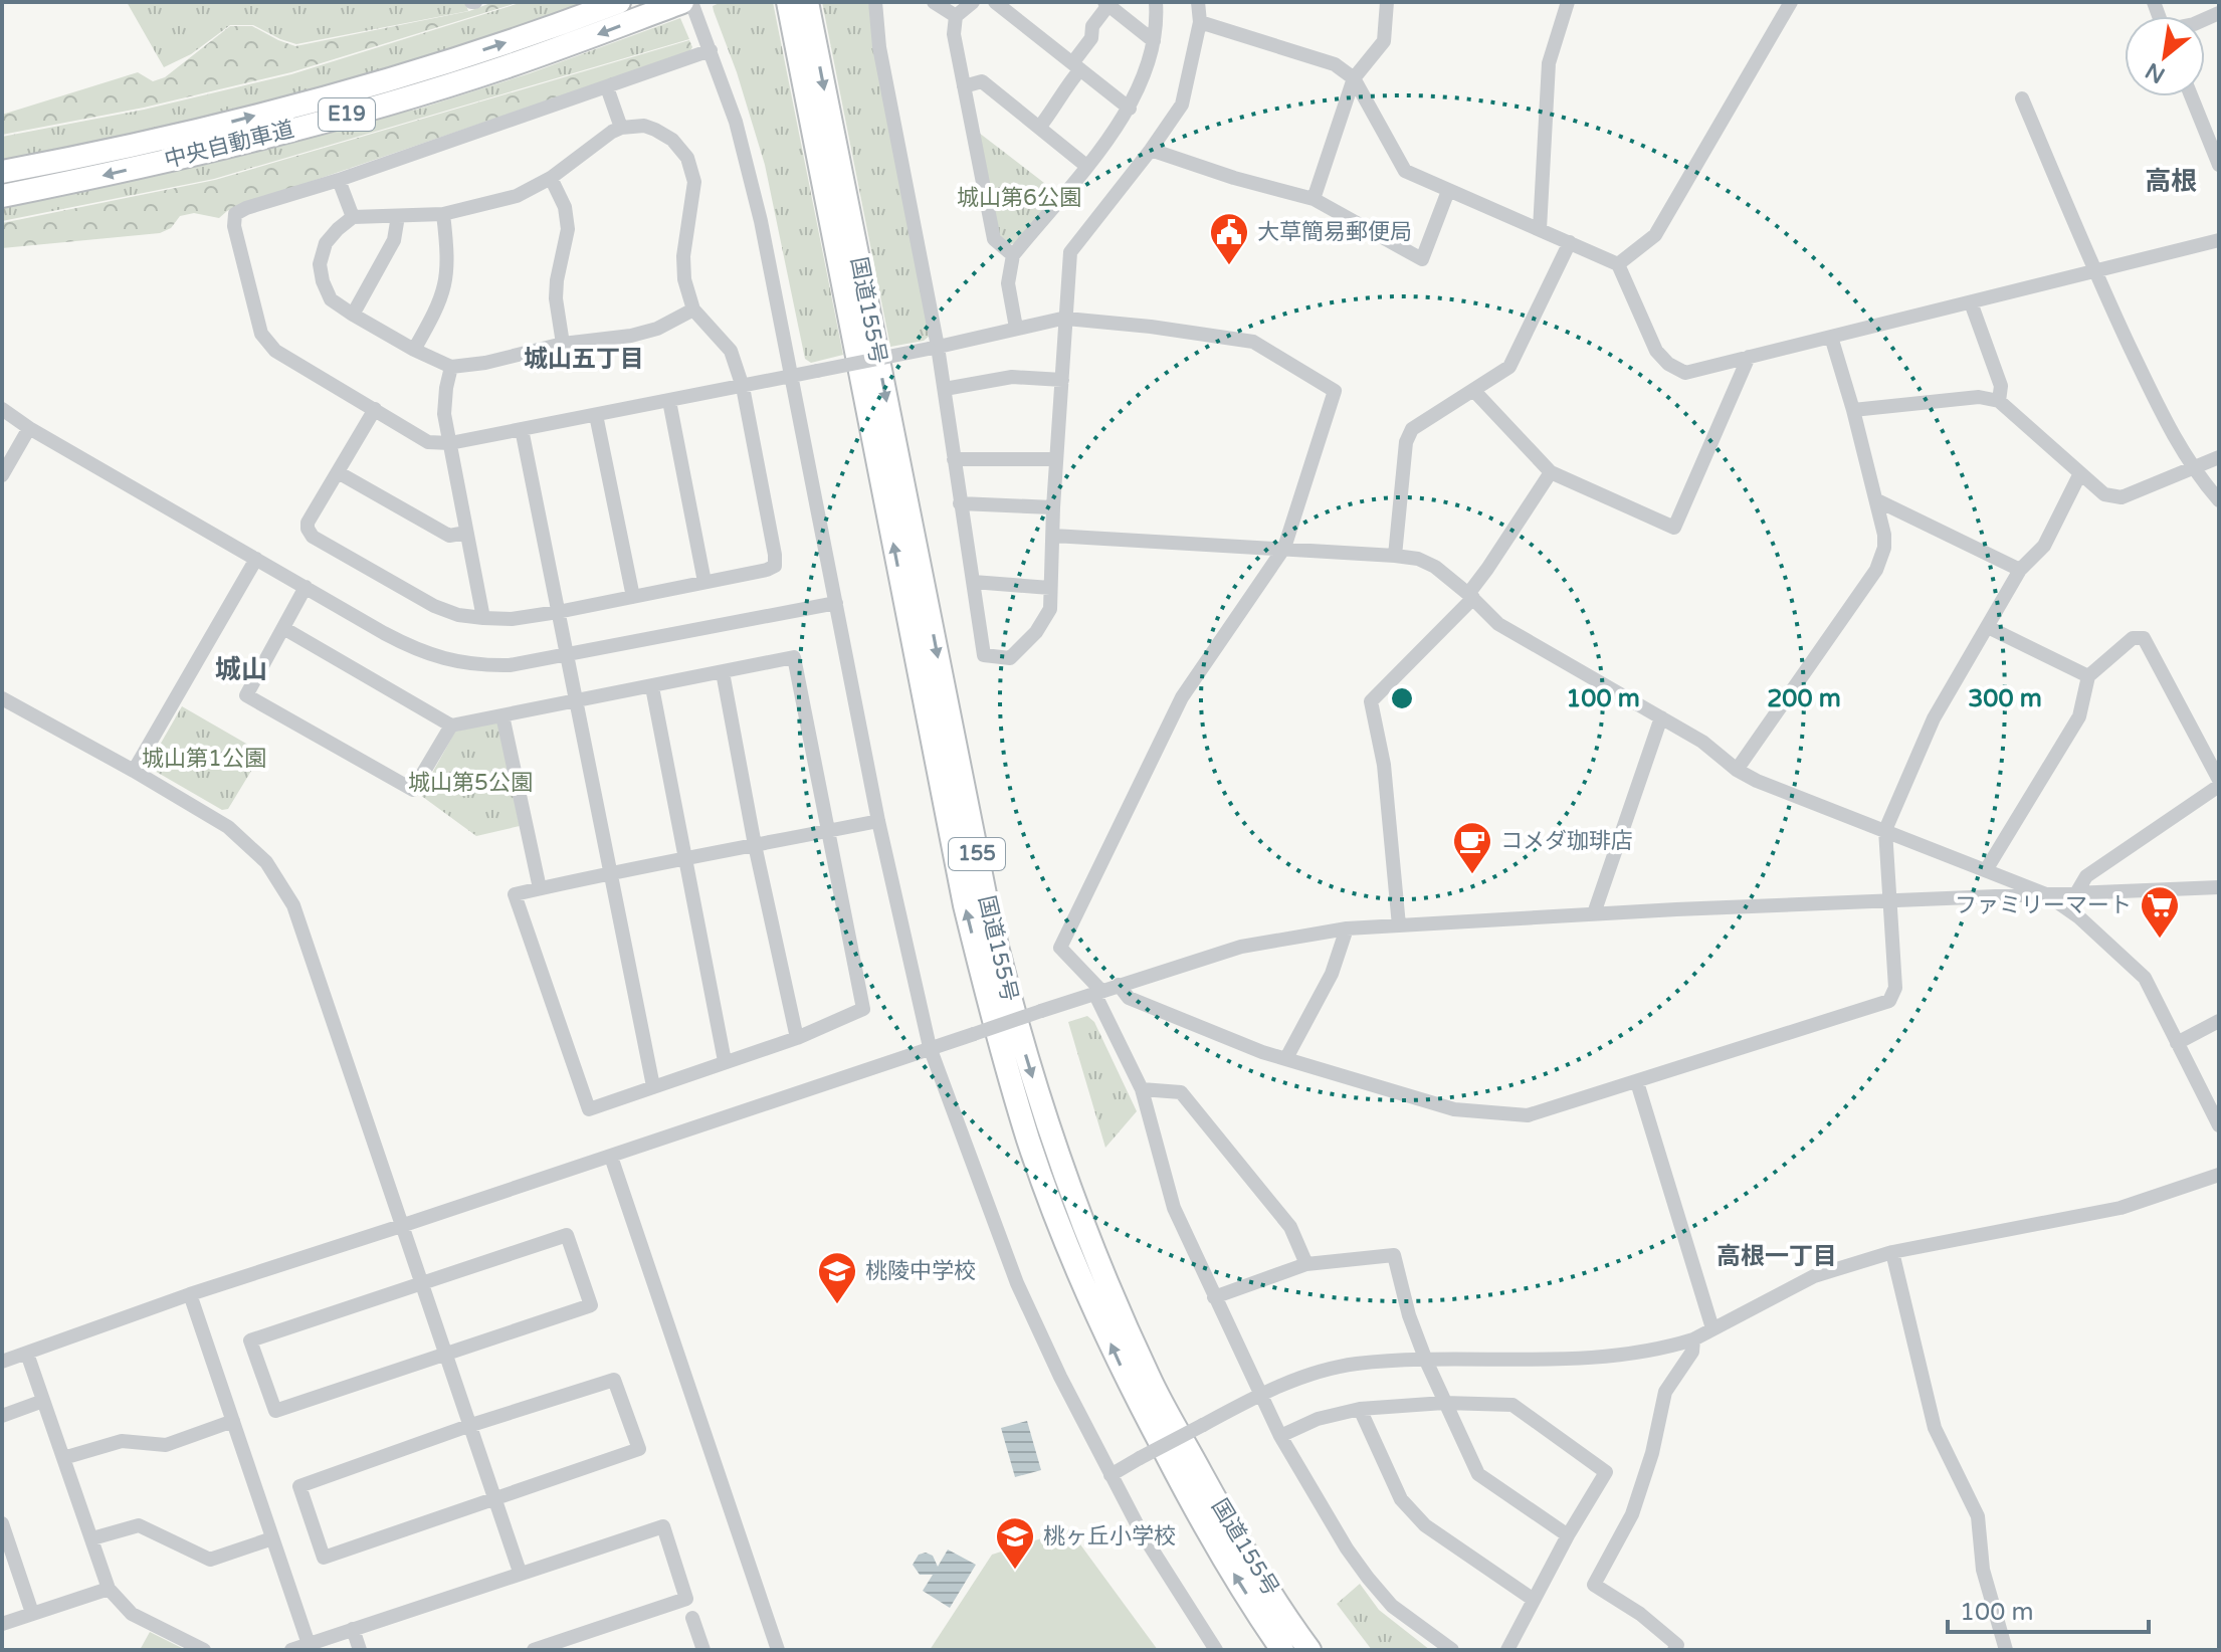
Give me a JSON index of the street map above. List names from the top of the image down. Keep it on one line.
{"streets":{"highway":["E19","中央自動車道","国道155号","155"]},"districts":["高根","城山五丁目","城山","高根一丁目"],"parks":["城山第6公園","城山第1公園","城山第5公園"],"places":{"public building":["大草簡易郵便局"],"cafe":["コメダ珈琲店"],"supermarket":["ファミリーマート"],"school or university":["桃陵中学校","桃ヶ丘小学校"]},"scale_bar":"100 m","north":"bottom left","rings":["100 m","200 m","300 m"]}
